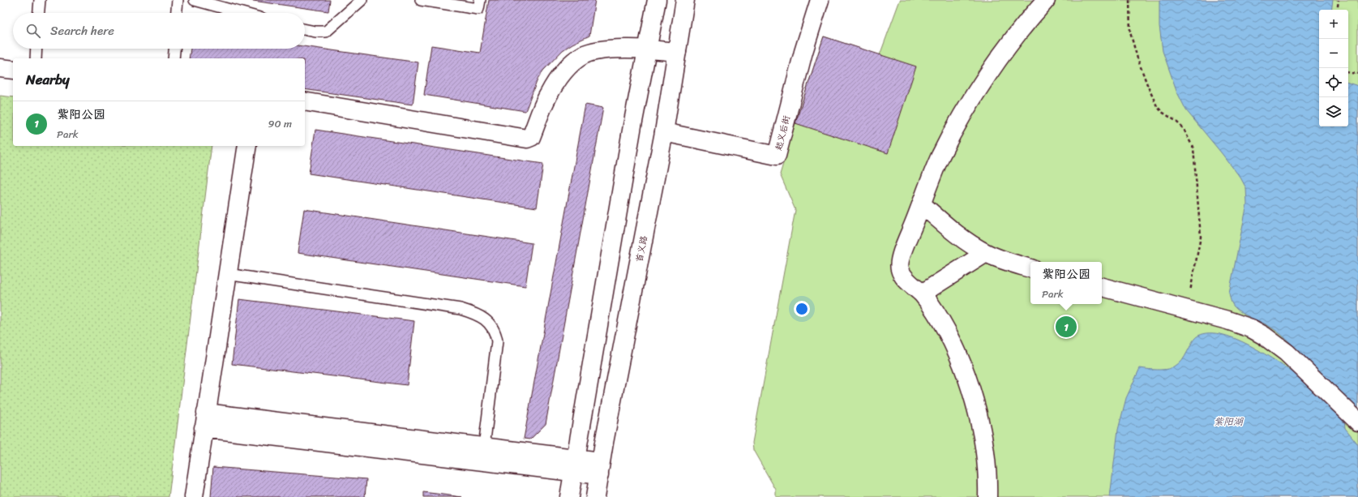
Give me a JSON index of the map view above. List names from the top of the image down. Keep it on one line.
{"streets":{"street":["起义后街","首义路"]},"crossings":[["起义后街","首义路"]],"water":["紫阳湖"],"page":{"map_buttons":["+","−"],"search":"Search here","heading":"Nearby","list":[{"mark":"1","name":"紫阳公园","note":"Park","value":"90 m"}],"popup":["紫阳公园","Park"],"pins":"1"}}
